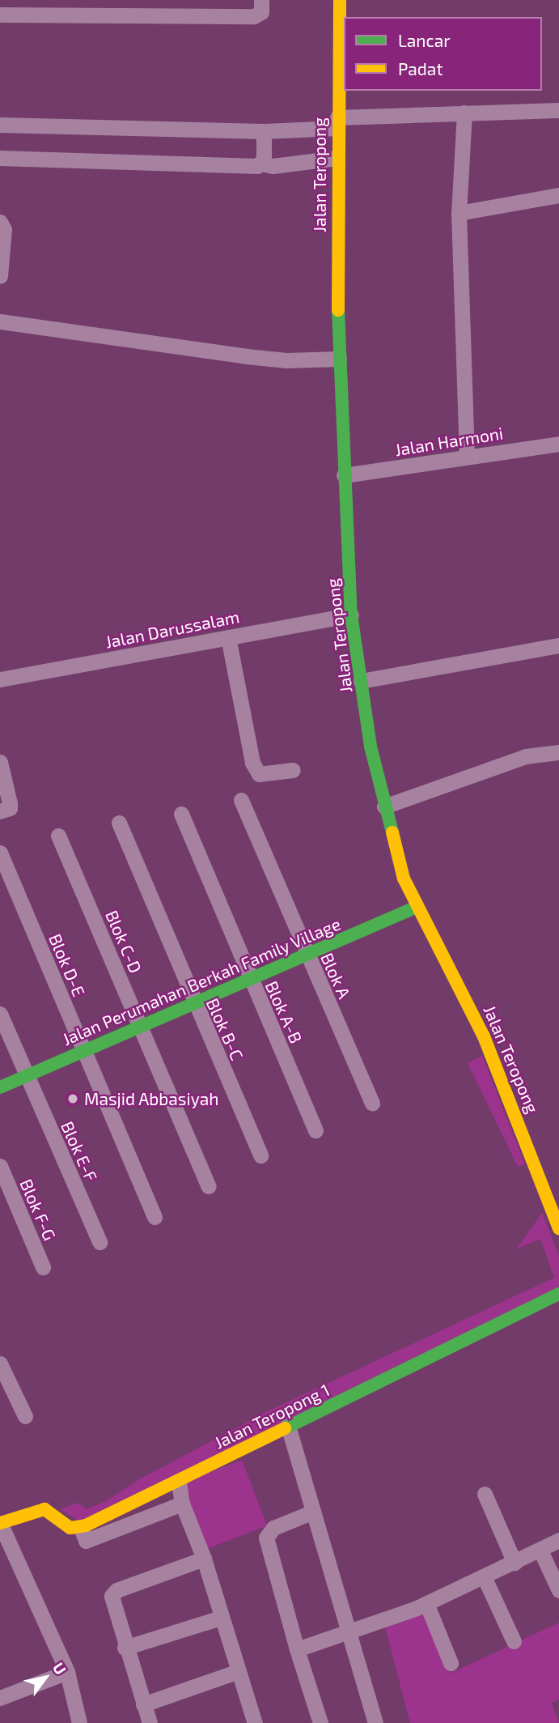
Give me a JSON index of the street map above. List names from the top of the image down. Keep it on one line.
{"streets":{"main road":["Jalan Teropong","Jalan Perumahan Berkah Family Village","Jalan Teropong 1"],"street":["Jalan Harmoni","Jalan Darussalam","Blok C-D","Blok D-E","Blok A","Blok A-B","Blok B-C","Blok E-F","Blok F-G"]},"crossings":[["Jalan Teropong","Jalan Harmoni"],["Jalan Teropong","Jalan Darussalam"],["Jalan Teropong","Jalan Perumahan Berkah Family Village"],["Blok C-D","Jalan Perumahan Berkah Family Village"],["Blok D-E","Jalan Perumahan Berkah Family Village"],["Blok A","Jalan Perumahan Berkah Family Village"],["Jalan Perumahan Berkah Family Village","Blok A-B"],["Jalan Perumahan Berkah Family Village","Blok B-C"],["Jalan Perumahan Berkah Family Village","Blok E-F"]],"places":["Masjid Abbasiyah"],"legend":["Lancar","Padat"],"north":"top right"}
